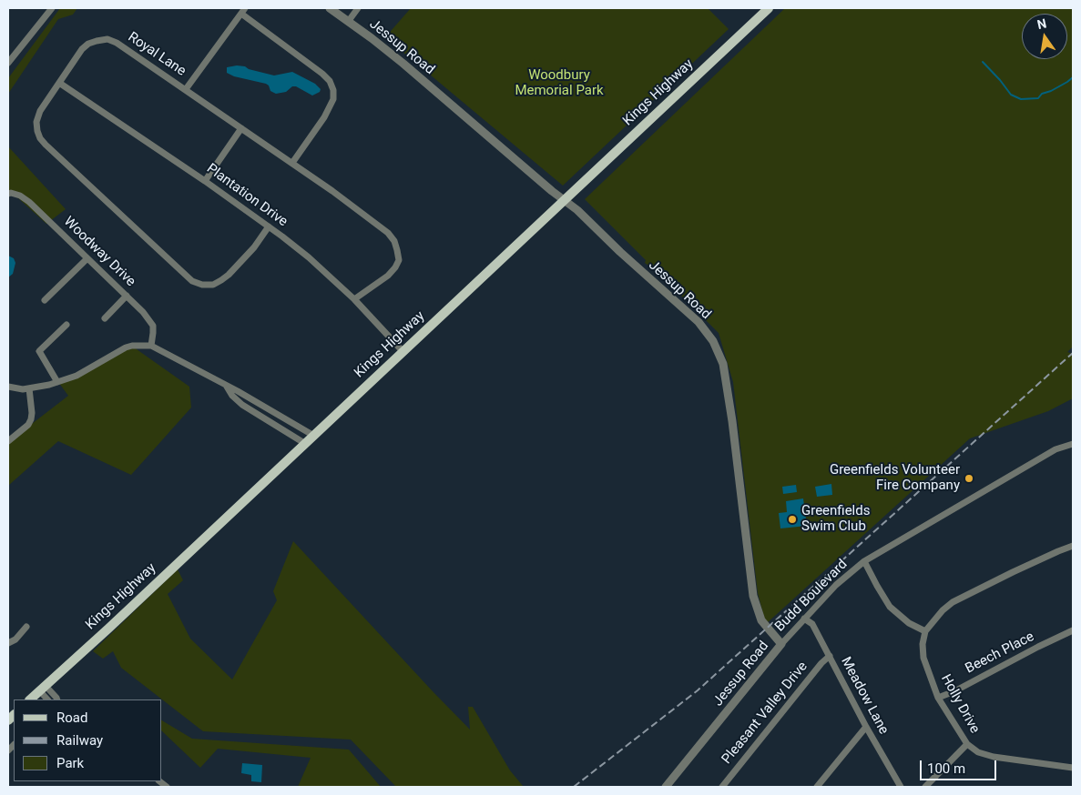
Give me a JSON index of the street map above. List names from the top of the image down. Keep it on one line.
{"streets":{"main road":["Kings Highway"],"street":["Jessup Road","Royal Lane","Plantation Drive","Woodway Drive","Budd Boulevard","Beech Place","Meadow Lane","Holly Drive","Pleasant Valley Drive"]},"crossings":[["Jessup Road","Kings Highway"],["Jessup Road","Budd Boulevard"],["Royal Lane","Plantation Drive"],["Kings Highway","Plantation Drive"],["Budd Boulevard","Meadow Lane"],["Beech Place","Holly Drive"],["Meadow Lane","Pleasant Valley Drive"]],"parks":["Woodbury Memorial Park"],"places":["Greenfields Volunteer Fire Company","Greenfields Swim Club"],"legend":["Road","Railway","Park"],"scale_bar":"100 m","north":"top"}
